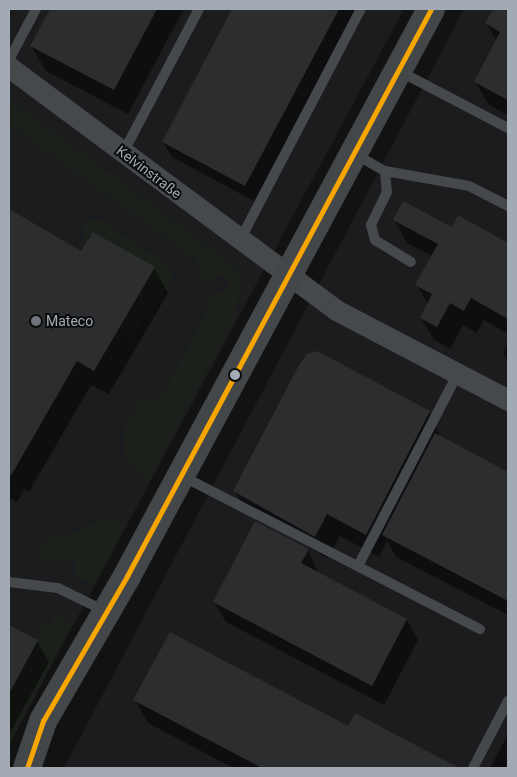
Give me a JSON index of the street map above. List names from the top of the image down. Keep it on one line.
{"streets":{"street":["Kelvinstraße"]},"places":["Mateco"]}
